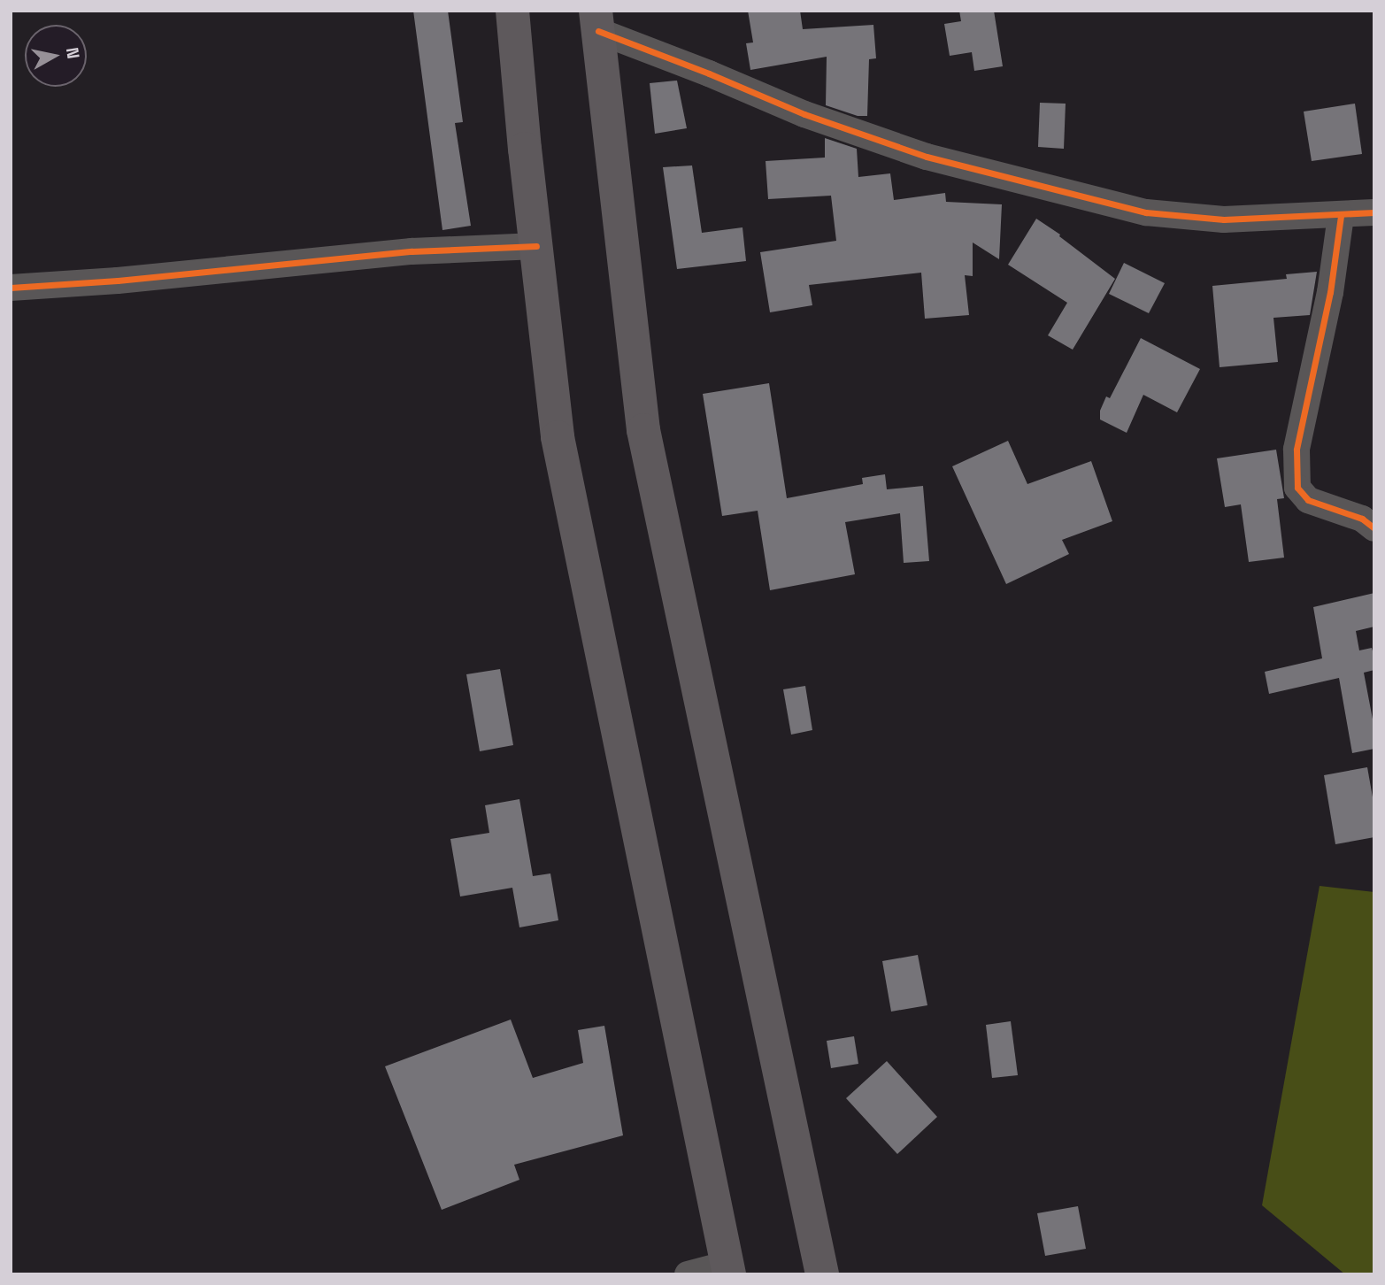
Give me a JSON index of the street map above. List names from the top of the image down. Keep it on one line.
{"north":"right"}
